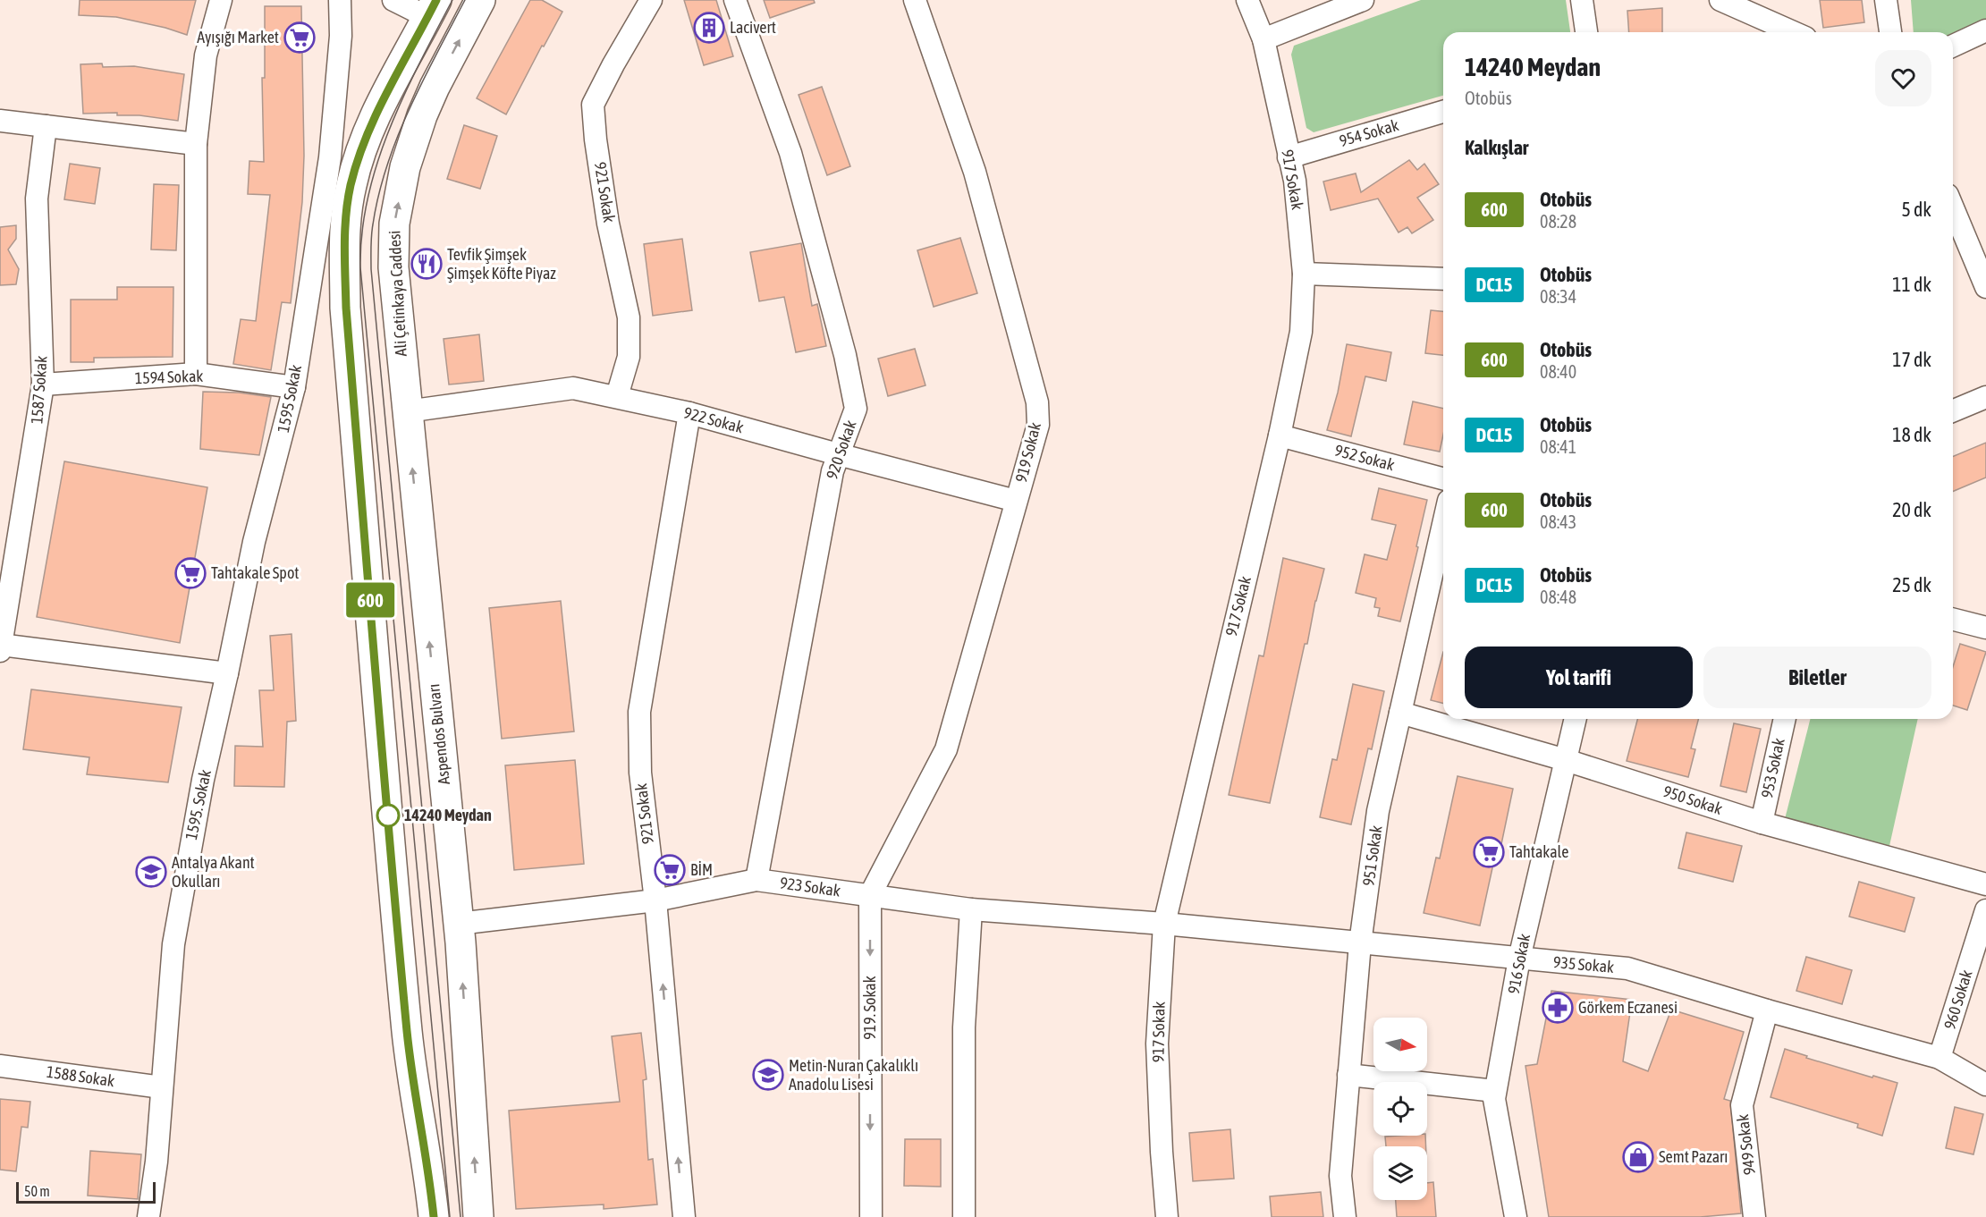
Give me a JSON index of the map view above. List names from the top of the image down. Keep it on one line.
{"streets":{"main road":["Ali Çetinkaya Caddesi","Aspendos Bulvarı"],"street":["954 Sokak","917 Sokak","921 Sokak","1594 Sokak","1587 Sokak","1595 Sokak","922 Sokak","920 Sokak","919 Sokak","952 Sokak","953 Sokak","950 Sokak","1595. Sokak","951 Sokak","923 Sokak","916 Sokak","935 Sokak","960 Sokak","919. Sokak","1588 Sokak","949 Sokak"]},"crossings":[["954 Sokak","917 Sokak"],["917 Sokak","952 Sokak"],["917 Sokak","923 Sokak"],["917 Sokak","935 Sokak"],["921 Sokak","922 Sokak"],["921 Sokak","923 Sokak"],["Ali Çetinkaya Caddesi","922 Sokak"],["Ali Çetinkaya Caddesi","Aspendos Bulvarı"],["1594 Sokak","1587 Sokak"],["1594 Sokak","1595 Sokak"],["1595 Sokak","1595. Sokak"],["922 Sokak","920 Sokak"],["922 Sokak","919 Sokak"],["922 Sokak","Aspendos Bulvarı"],["920 Sokak","923 Sokak"],["919 Sokak","923 Sokak"],["919 Sokak","919. Sokak"],["Aspendos Bulvarı","923 Sokak"],["953 Sokak","950 Sokak"],["950 Sokak","951 Sokak"],["950 Sokak","916 Sokak"],["1595. Sokak","1588 Sokak"],["951 Sokak","935 Sokak"],["923 Sokak","935 Sokak"],["923 Sokak","919. Sokak"],["916 Sokak","935 Sokak"],["935 Sokak","960 Sokak"],["935 Sokak","949 Sokak"]],"places":{"building":["Lacivert"],"supermarket":["Ayışığı Market","Tahtakale Spot","Tahtakale","BİM"],"restaurant":["Tevfik Şimşek Şimşek Köfte Piyaz"],"other":["14240 Meydan"],"school or university":["Antalya Akant Okulları","Metin-Nuran Çakalıklı Anadolu Lisesi"],"pharmacy":["Görkem Eczanesi"],"shop":["Semt Pazarı"]},"lines":["bus line 600"],"scale_bar":"50 m","north":"right","page":{"on_map":"600","heading":[["14240 Meydan","Otobüs"],"Kalkışlar"],"list":[{"mark":"600","name":"Otobüs","note":"08:28","value":"5 dk"},{"mark":"DC15","name":"Otobüs","note":"08:34","value":"11 dk"},{"mark":"600","name":"Otobüs","note":"08:40","value":"17 dk"},{"mark":"DC15","name":"Otobüs","note":"08:41","value":"18 dk"},{"mark":"600","name":"Otobüs","note":"08:43","value":"20 dk"},{"mark":"DC15","name":"Otobüs","note":"08:48","value":"25 dk"}],"buttons":["Yol tarifi","Biletler"],"scale":"50 m"}}
